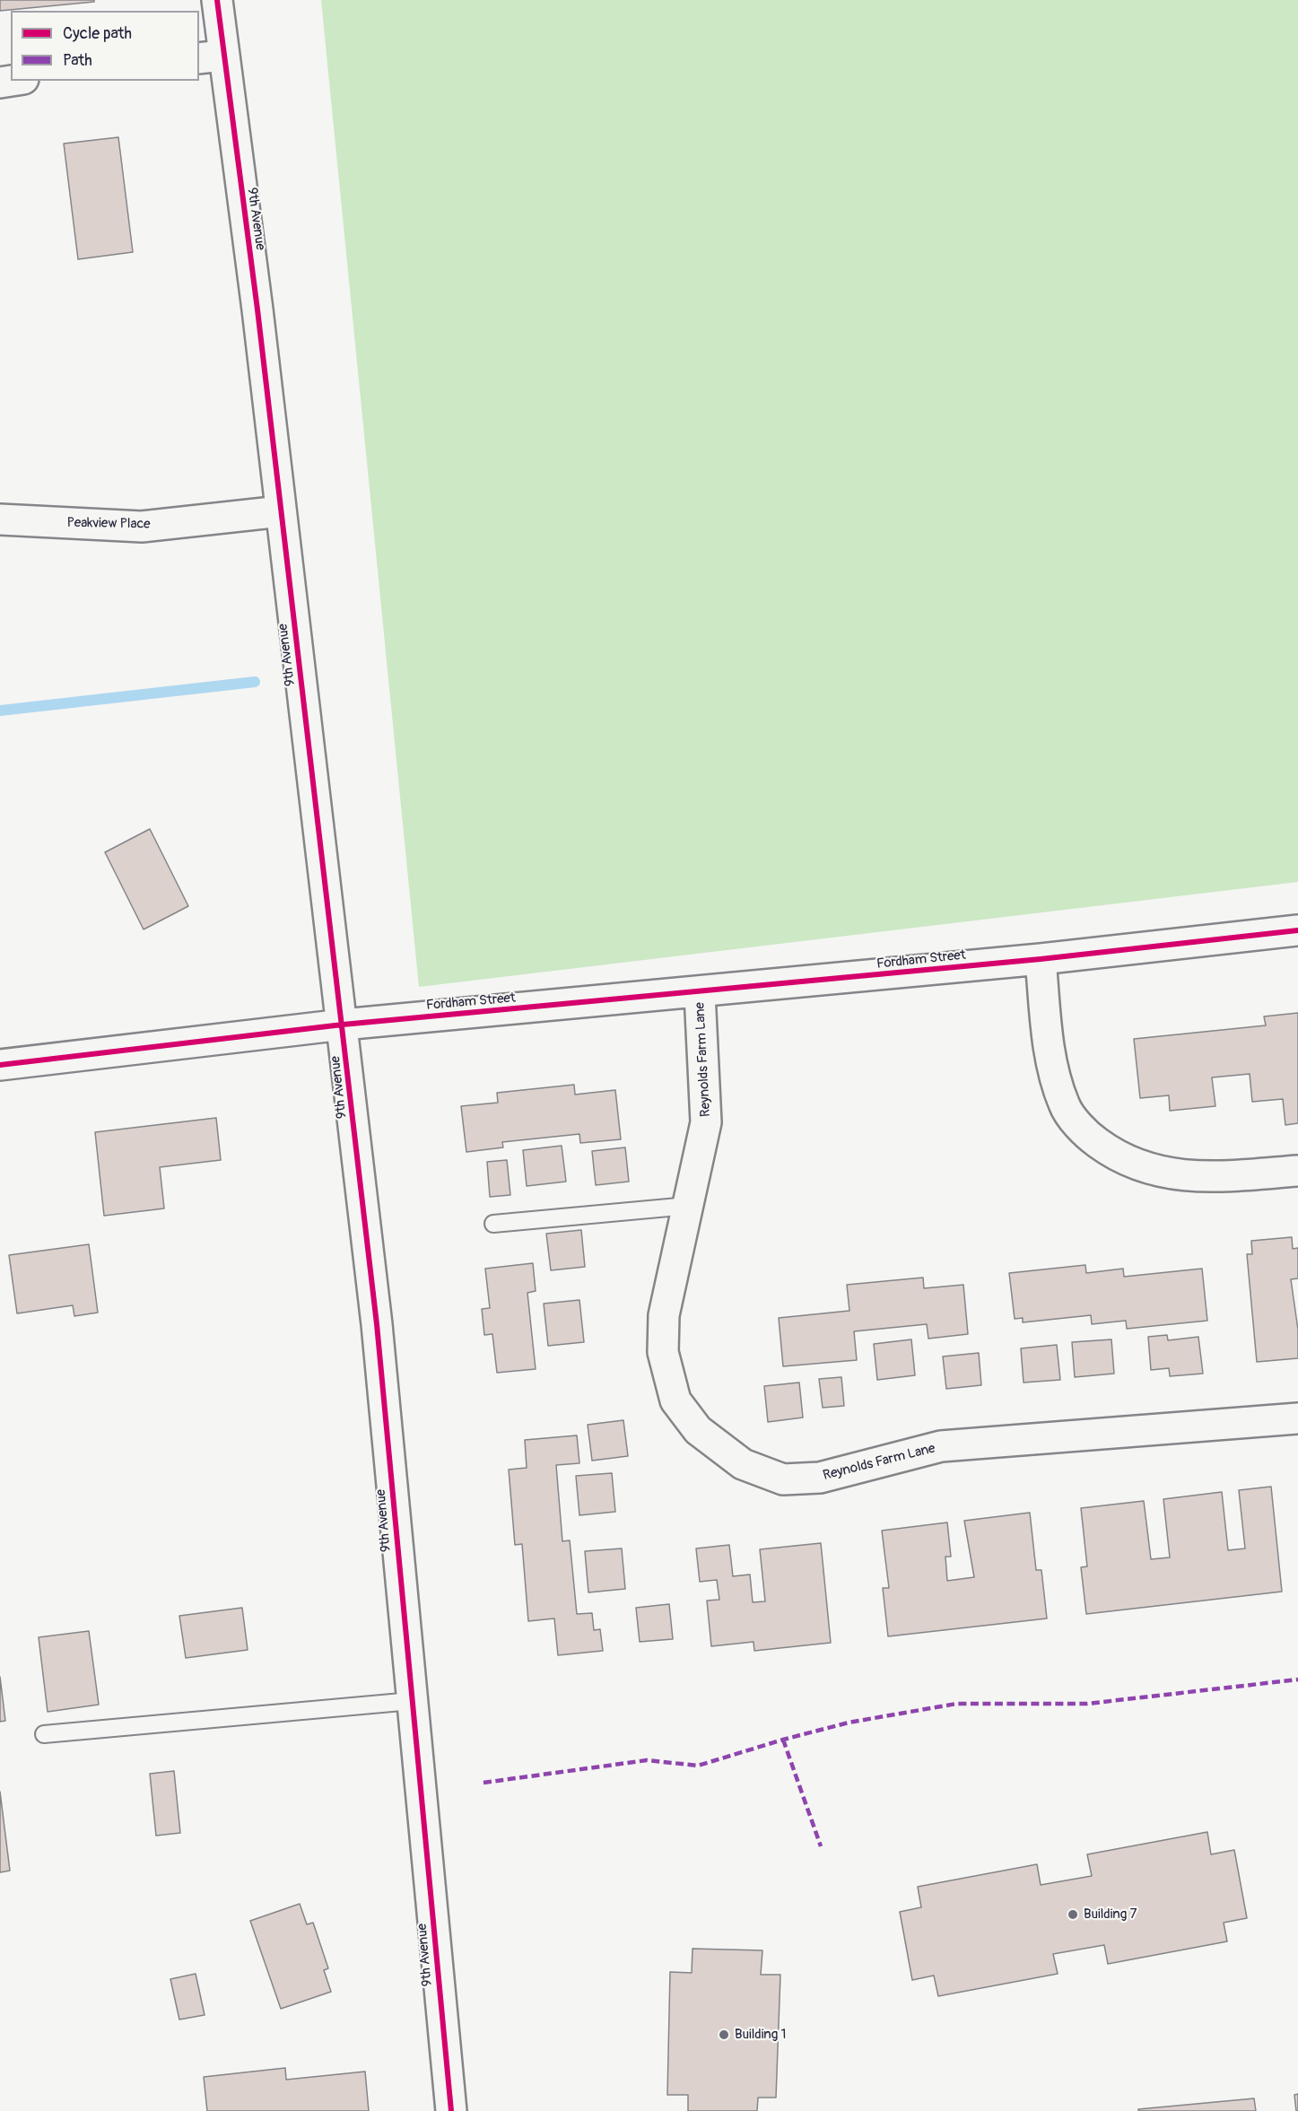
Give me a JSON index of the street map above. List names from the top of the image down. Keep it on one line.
{"streets":{"street":["9th Avenue","Peakview Place","Fordham Street","Reynolds Farm Lane"]},"crossings":[["9th Avenue","Peakview Place"],["9th Avenue","Fordham Street"],["Fordham Street","Reynolds Farm Lane"]],"places":["Building 7","Building 1"],"legend":["Cycle path","Path"]}
